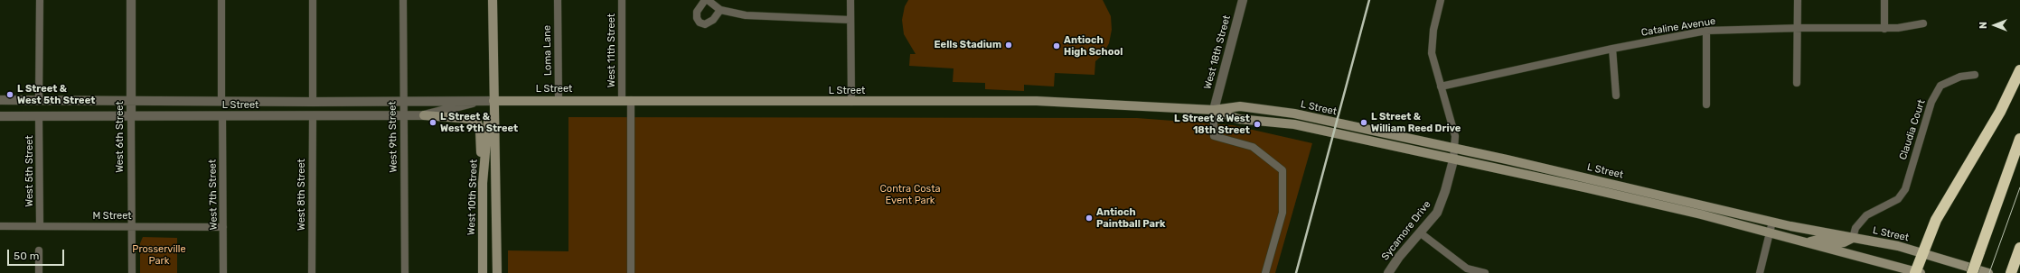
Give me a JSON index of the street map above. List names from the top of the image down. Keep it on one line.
{"streets":{"main road":["L Street","West 10th Street"],"street":["Cataline Avenue","Loma Lane","West 11th Street","West 18th Street","Claudia Court","West 6th Street","West 9th Street","West 5th Street","West 7th Street","West 8th Street","M Street","Sycamore Drive"]},"crossings":[["Loma Lane","L Street"],["West 11th Street","L Street"],["West 18th Street","L Street"],["L Street","Claudia Court"],["L Street","West 6th Street"],["L Street","West 9th Street"],["L Street","West 5th Street"],["L Street","West 7th Street"],["L Street","West 8th Street"],["L Street","West 10th Street"],["L Street","Sycamore Drive"],["West 6th Street","M Street"],["West 5th Street","M Street"],["West 7th Street","M Street"]],"parks":["Contra Costa Event Park","Prosserville Park"],"places":["Eells Stadium","Antioch High School","L Street & West 5th Street","L Street & West 9th Street","L Street & William Reed Drive","L Street & West 18th Street","Antioch Paintball Park"],"scale_bar":"50 m","north":"left"}
